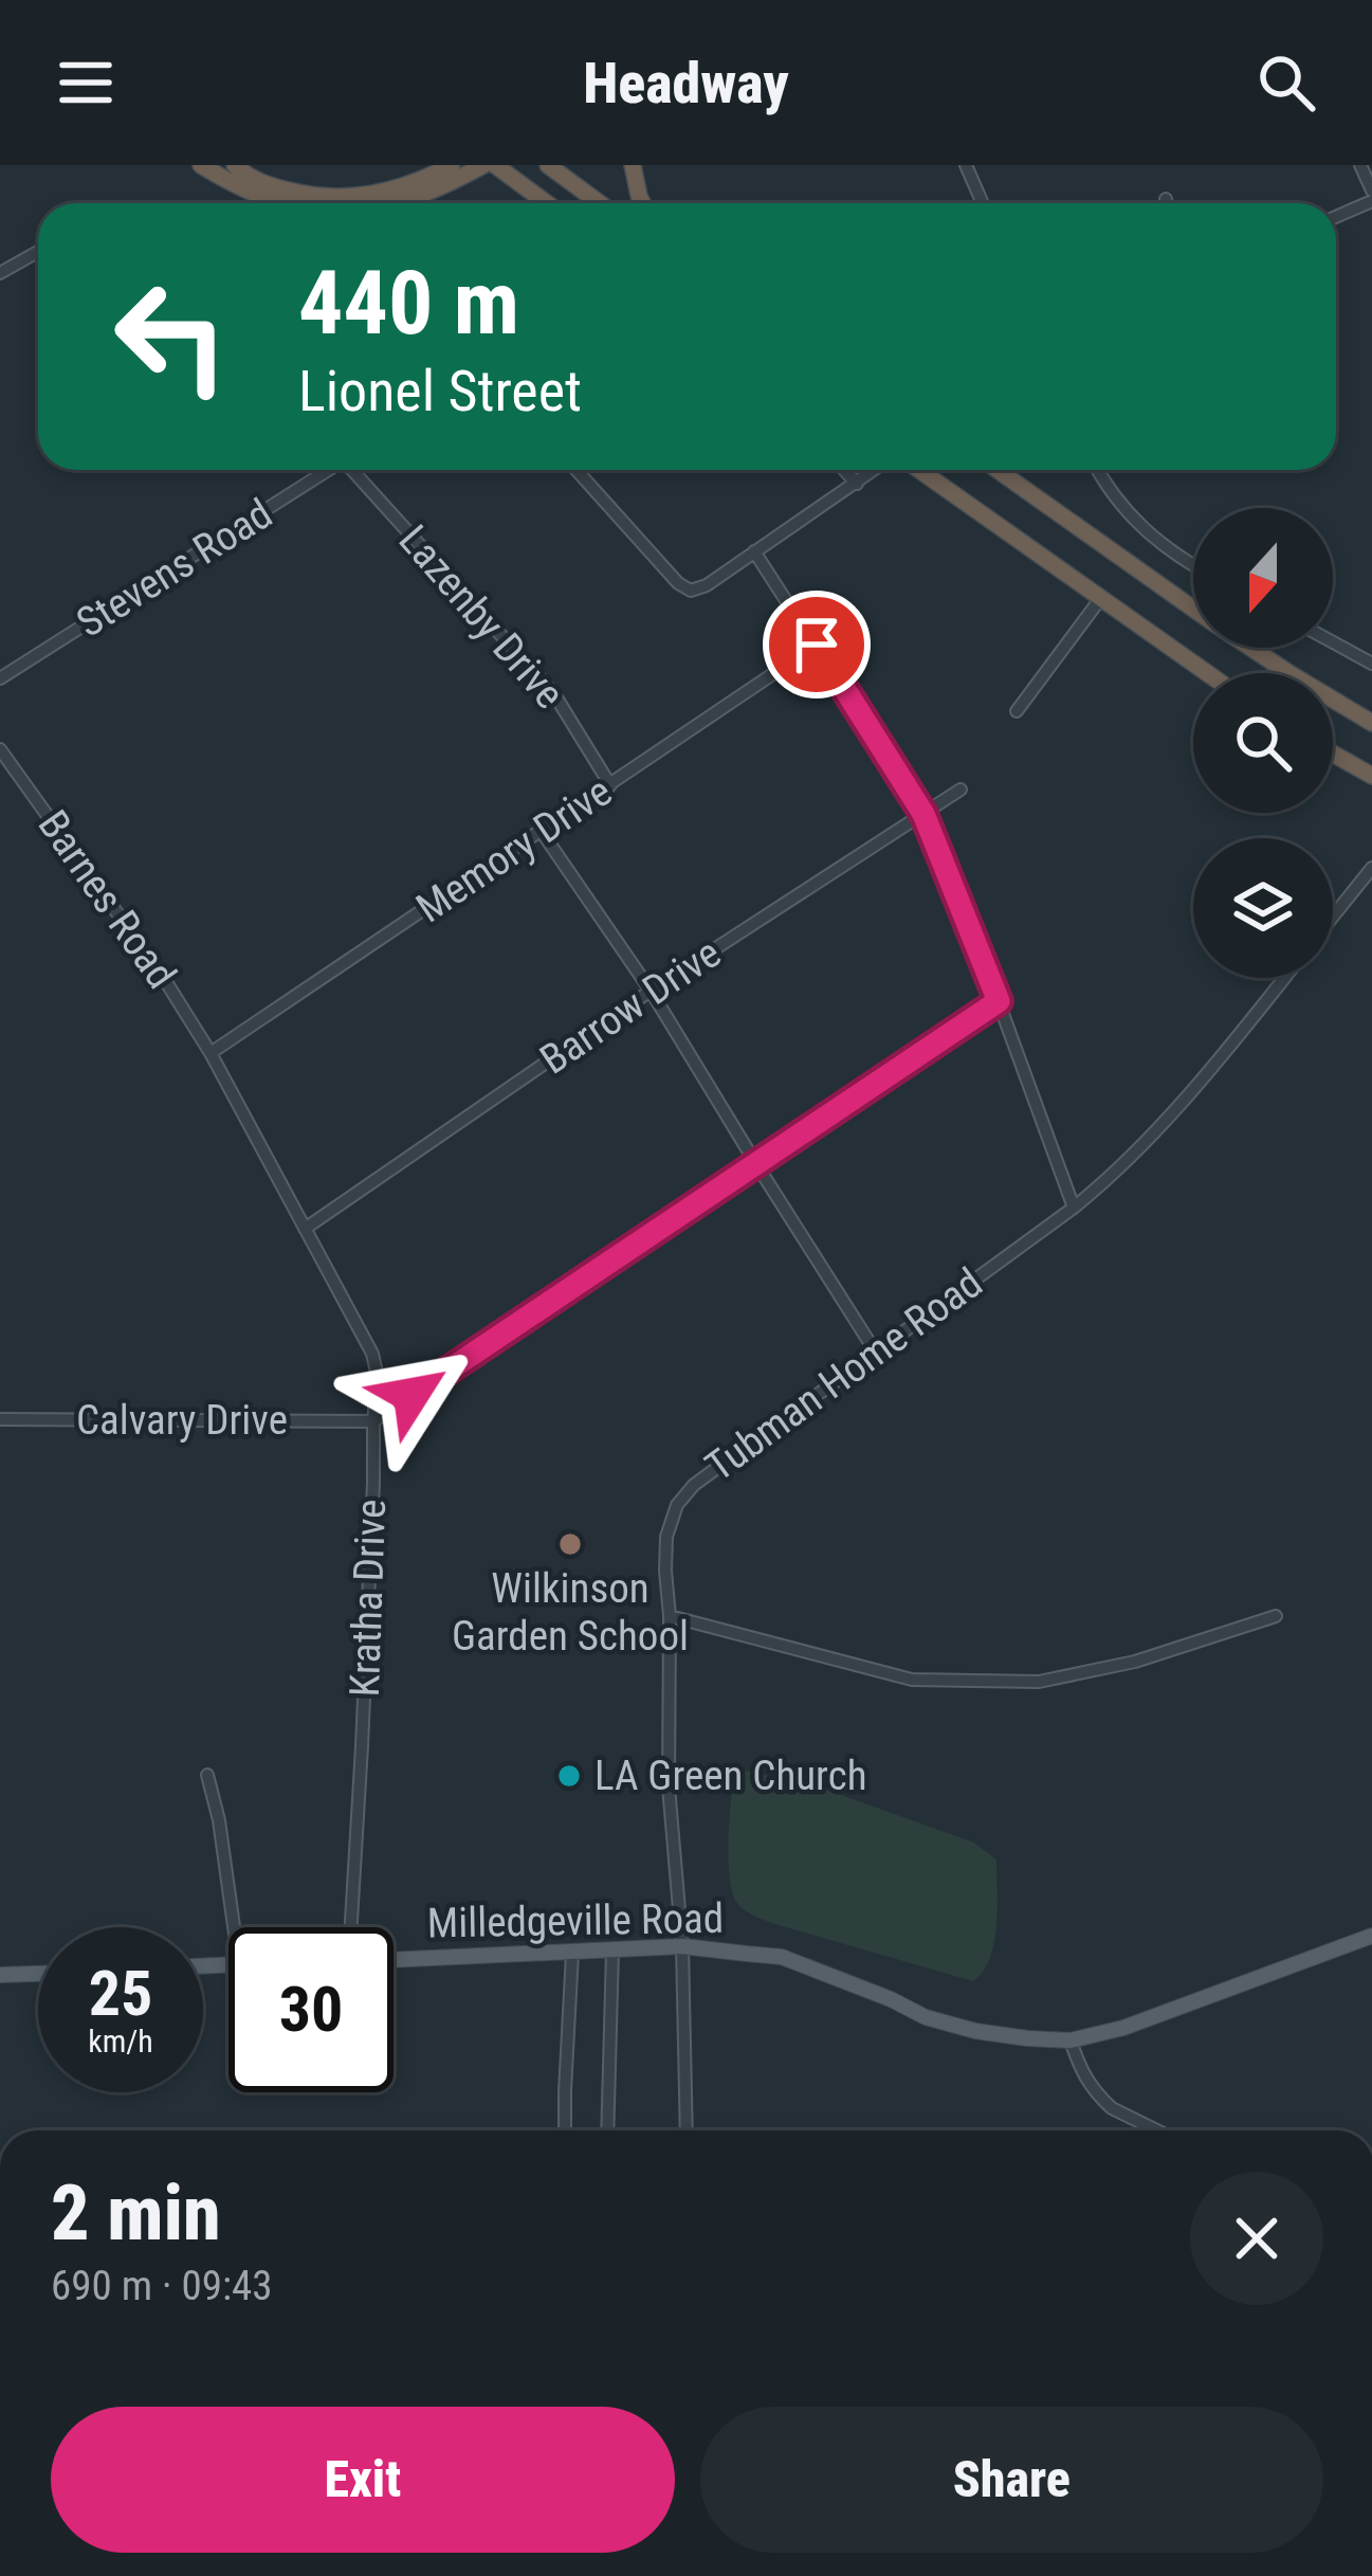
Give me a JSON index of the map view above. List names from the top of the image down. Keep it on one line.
{"streets":{"main road":["Milledgeville Road"],"street":["Stevens Road","Lazenby Drive","Memory Drive","Barnes Road","Barrow Drive","Tubman Home Road","Calvary Drive","Kratha Drive"]},"crossings":[["Lazenby Drive","Memory Drive"],["Memory Drive","Barnes Road"],["Memory Drive","Kratha Drive"],["Barnes Road","Kratha Drive"],["Barrow Drive","Kratha Drive"],["Tubman Home Road","Milledgeville Road"],["Calvary Drive","Kratha Drive"]],"places":["Wilkinson Garden School","LA Green Church"],"north":"bottom","page":{"header":"Headway","turn":["440 m","Lionel Street"],"speed":"25 km/h","limit":"30","heading":["2 min","690 m · 09:43"],"buttons":["Exit","Share"]}}
